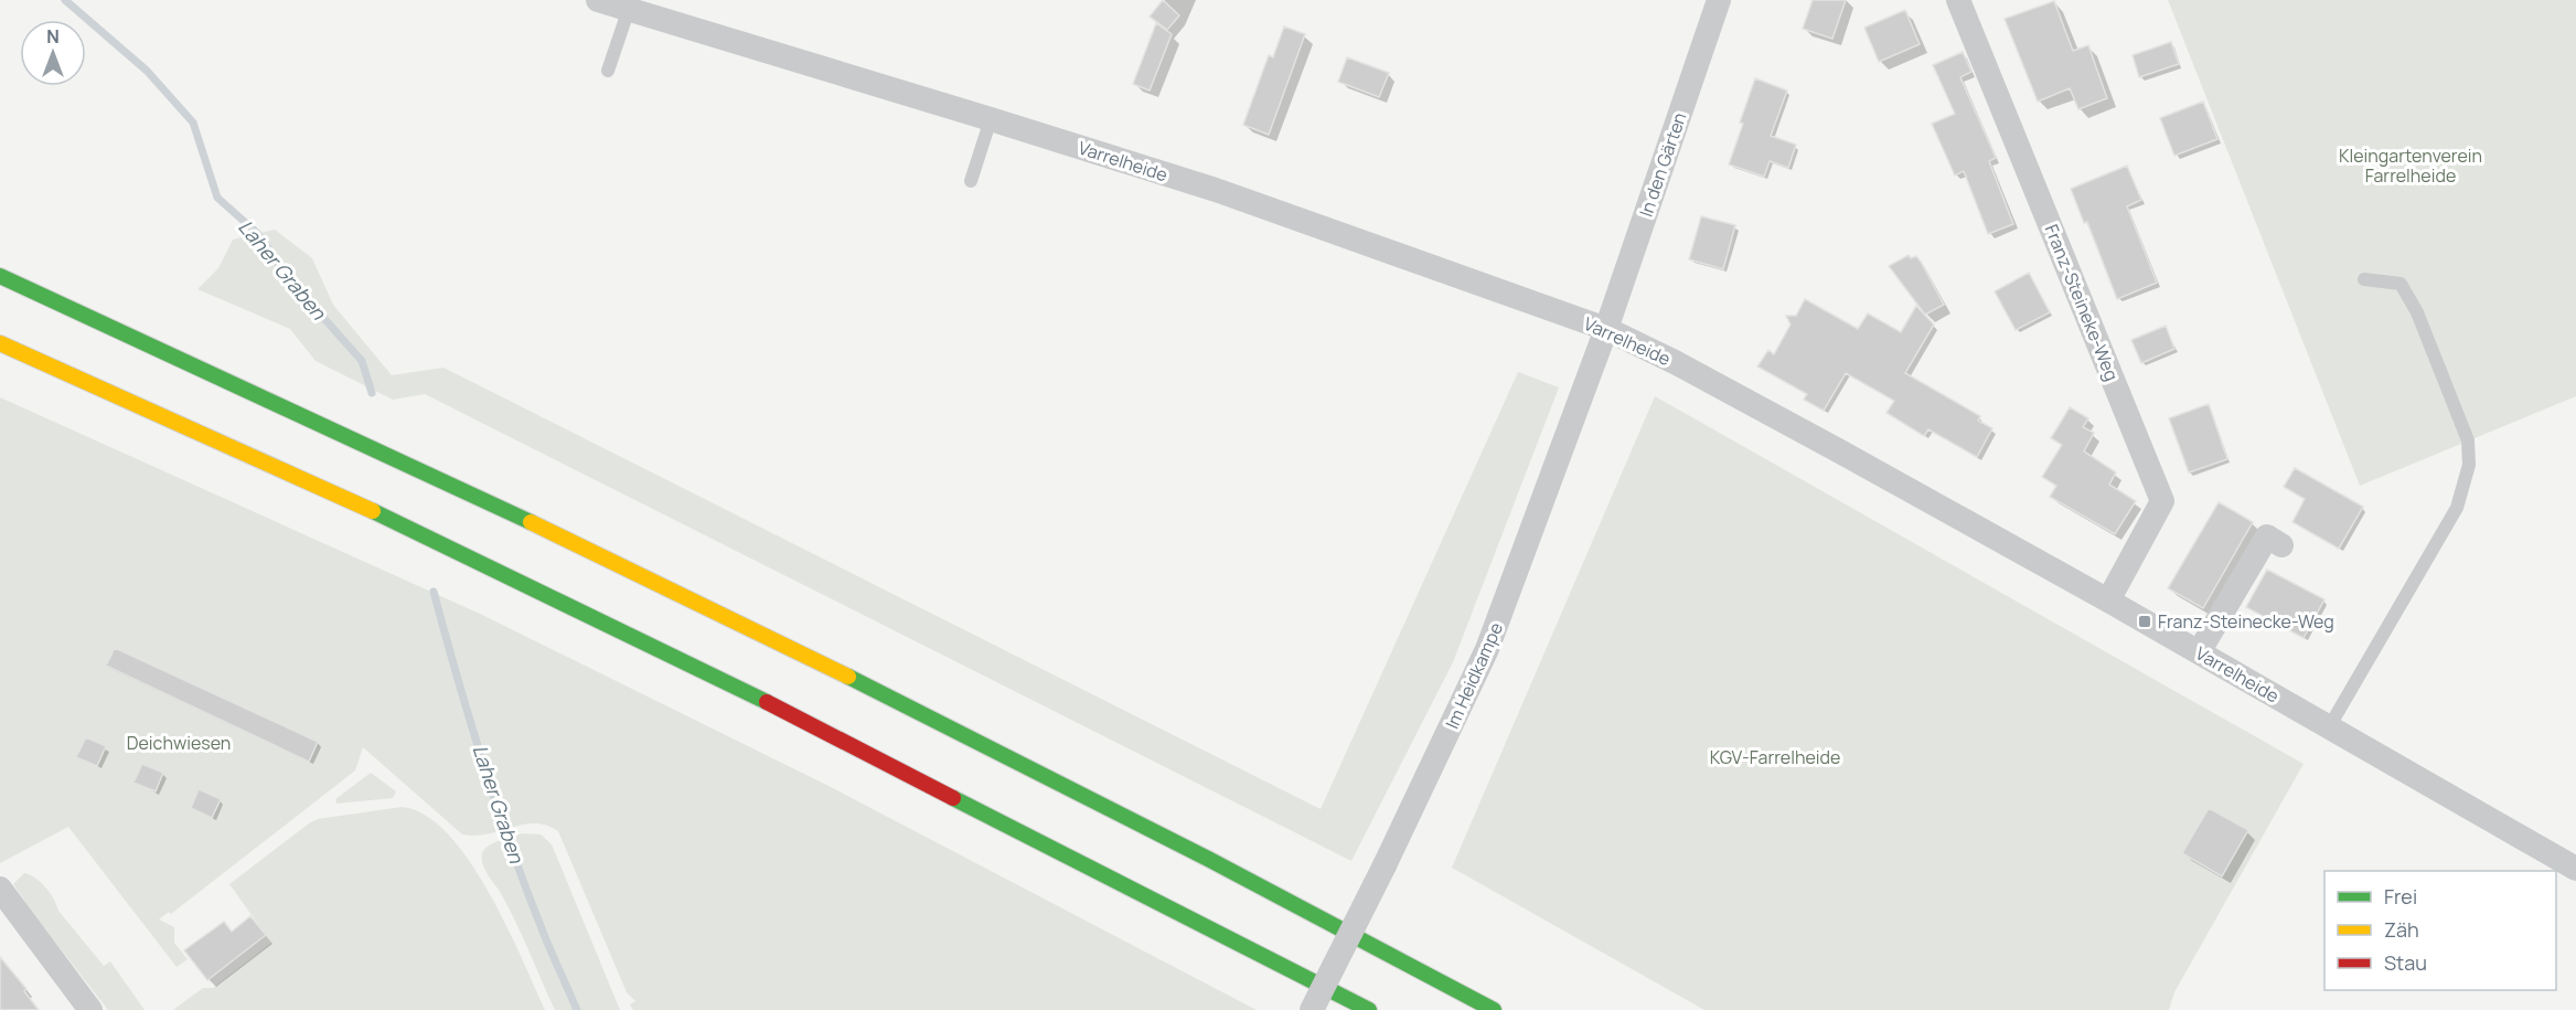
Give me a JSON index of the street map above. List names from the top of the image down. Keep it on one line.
{"streets":{"street":["Varrelheide","In den Gärten","Franz-Steineke-Weg","Im Heidkampe"]},"crossings":[["Varrelheide","In den Gärten"],["Varrelheide","Franz-Steineke-Weg"],["Varrelheide","Im Heidkampe"],["In den Gärten","Im Heidkampe"]],"water":["Laher Graben"],"parks":["Kleingartenverein Farrelheide","Deichwiesen","KGV-Farrelheide"],"places":{"transit":["Franz-Steinecke-Weg"]},"legend":["Frei","Zäh","Stau"],"north":"top"}
